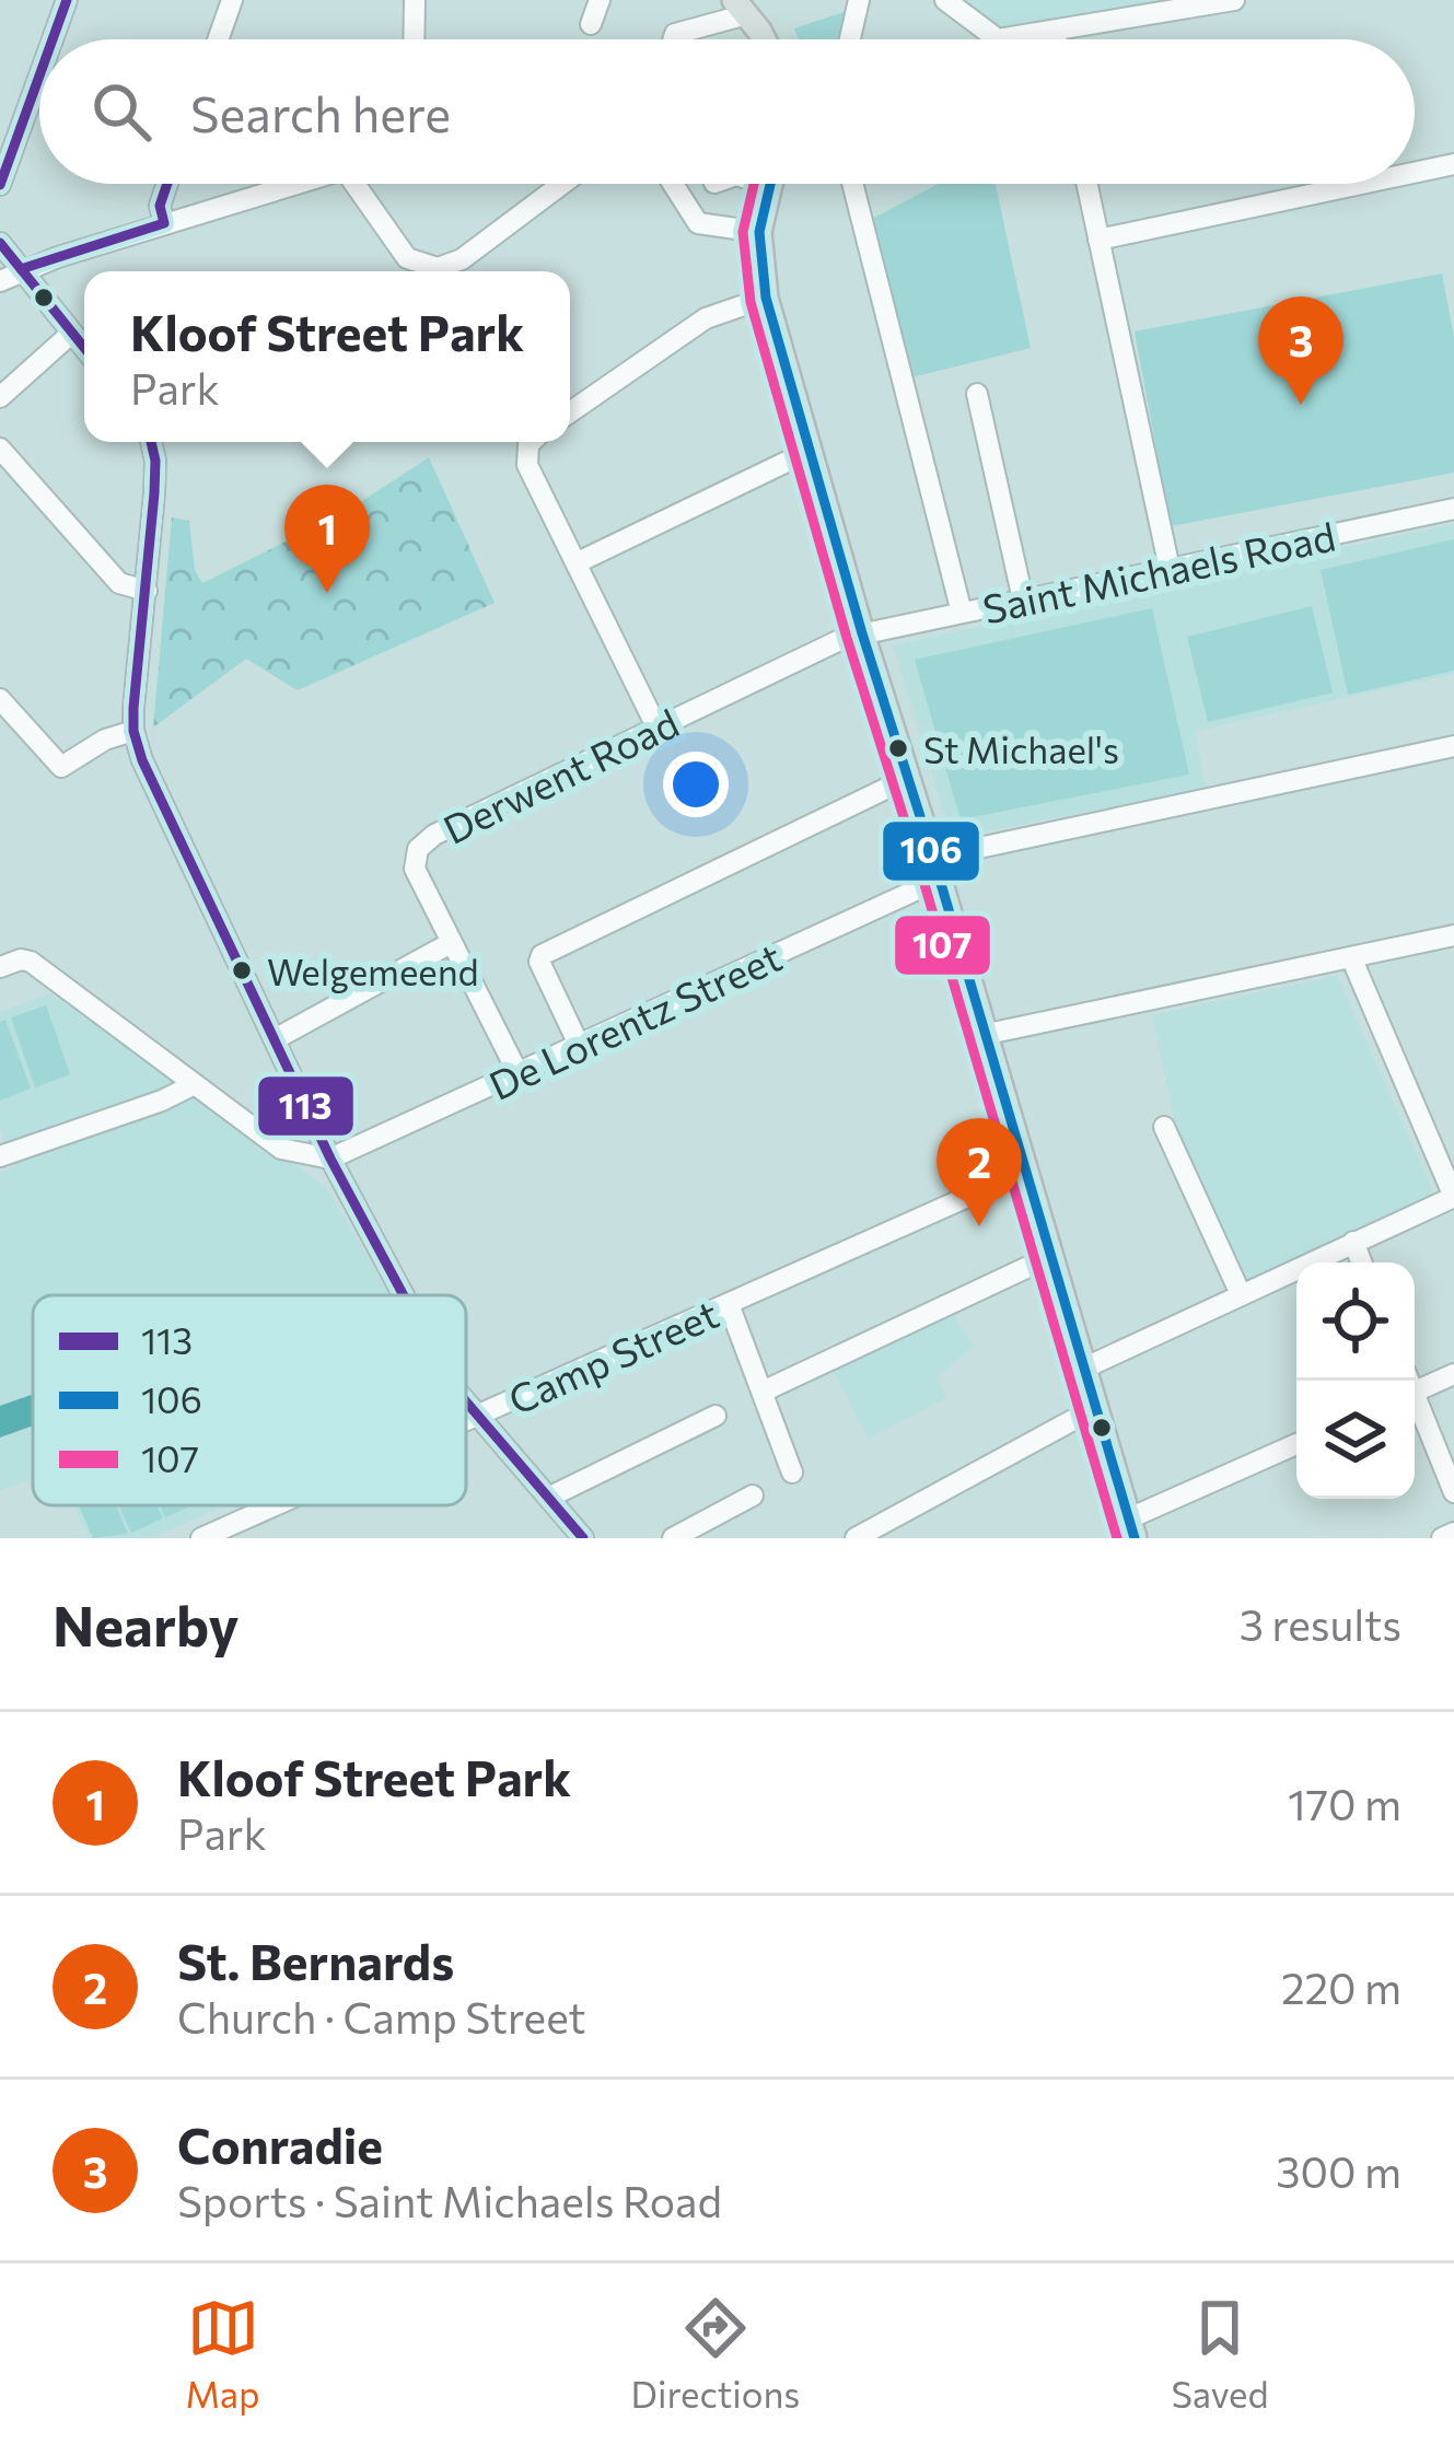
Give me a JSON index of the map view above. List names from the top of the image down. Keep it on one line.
{"streets":{"street":["Saint Michaels Road","Derwent Road","De Lorentz Street","Camp Street"]},"crossings":[["Saint Michaels Road","Derwent Road"],["Derwent Road","De Lorentz Street"]],"places":["St Michael's","Welgemeend"],"lines":["transit line 113","transit line 106","transit line 107"],"legend":["113","106","107"],"page":{"search":"Search here","popup":["Kloof Street Park","Park"],"pins":["3","1","2"],"heading":["Nearby","3 results"],"list":[{"mark":"1","name":"Kloof Street Park","note":"Park","value":"170 m"},{"mark":"2","name":"St. Bernards","note":"Church · Camp Street","value":"220 m"},{"mark":"3","name":"Conradie","note":"Sports · Saint Michaels Road","value":"300 m"}],"nav":["Map","Directions","Saved"]}}
